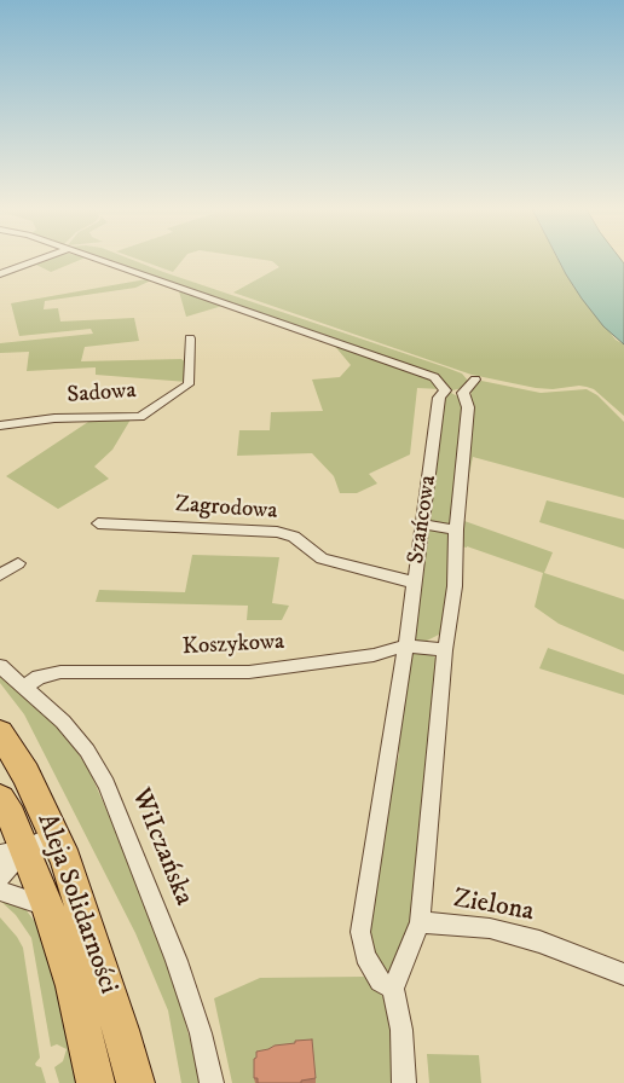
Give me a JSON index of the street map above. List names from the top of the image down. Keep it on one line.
{"streets":{"highway":["Aleja Solidarności"],"street":["Sadowa","Zagrodowa","Szańcowa","Koszykowa","WiIczańska","Zielona"]},"crossings":[["Zagrodowa","Szańcowa"],["Szańcowa","Koszykowa"],["Szańcowa","Zielona"],["Koszykowa","WiIczańska"]]}
